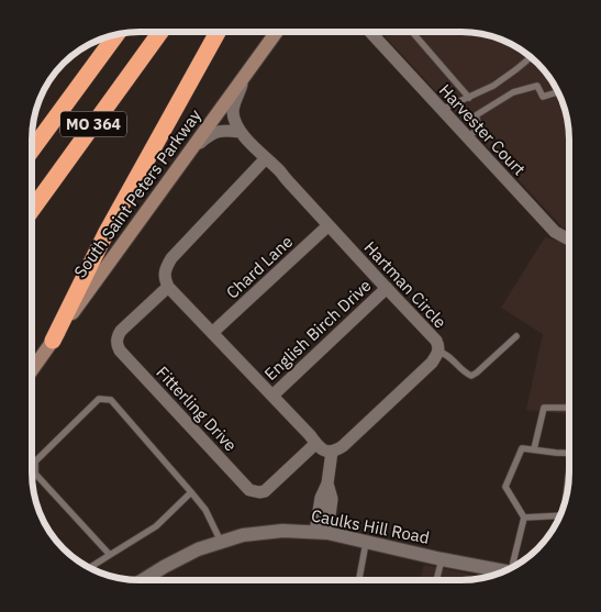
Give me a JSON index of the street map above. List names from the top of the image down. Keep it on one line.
{"streets":{"highway":["MO 364"],"main road":["South Saint Peters Parkway"],"street":["Harvester Court","Chard Lane","Hartman Circle","English Birch Drive","Fitterling Drive","Caulks Hill Road"]},"crossings":[["South Saint Peters Parkway","Hartman Circle"],["Chard Lane","Hartman Circle"],["Hartman Circle","English Birch Drive"]]}
